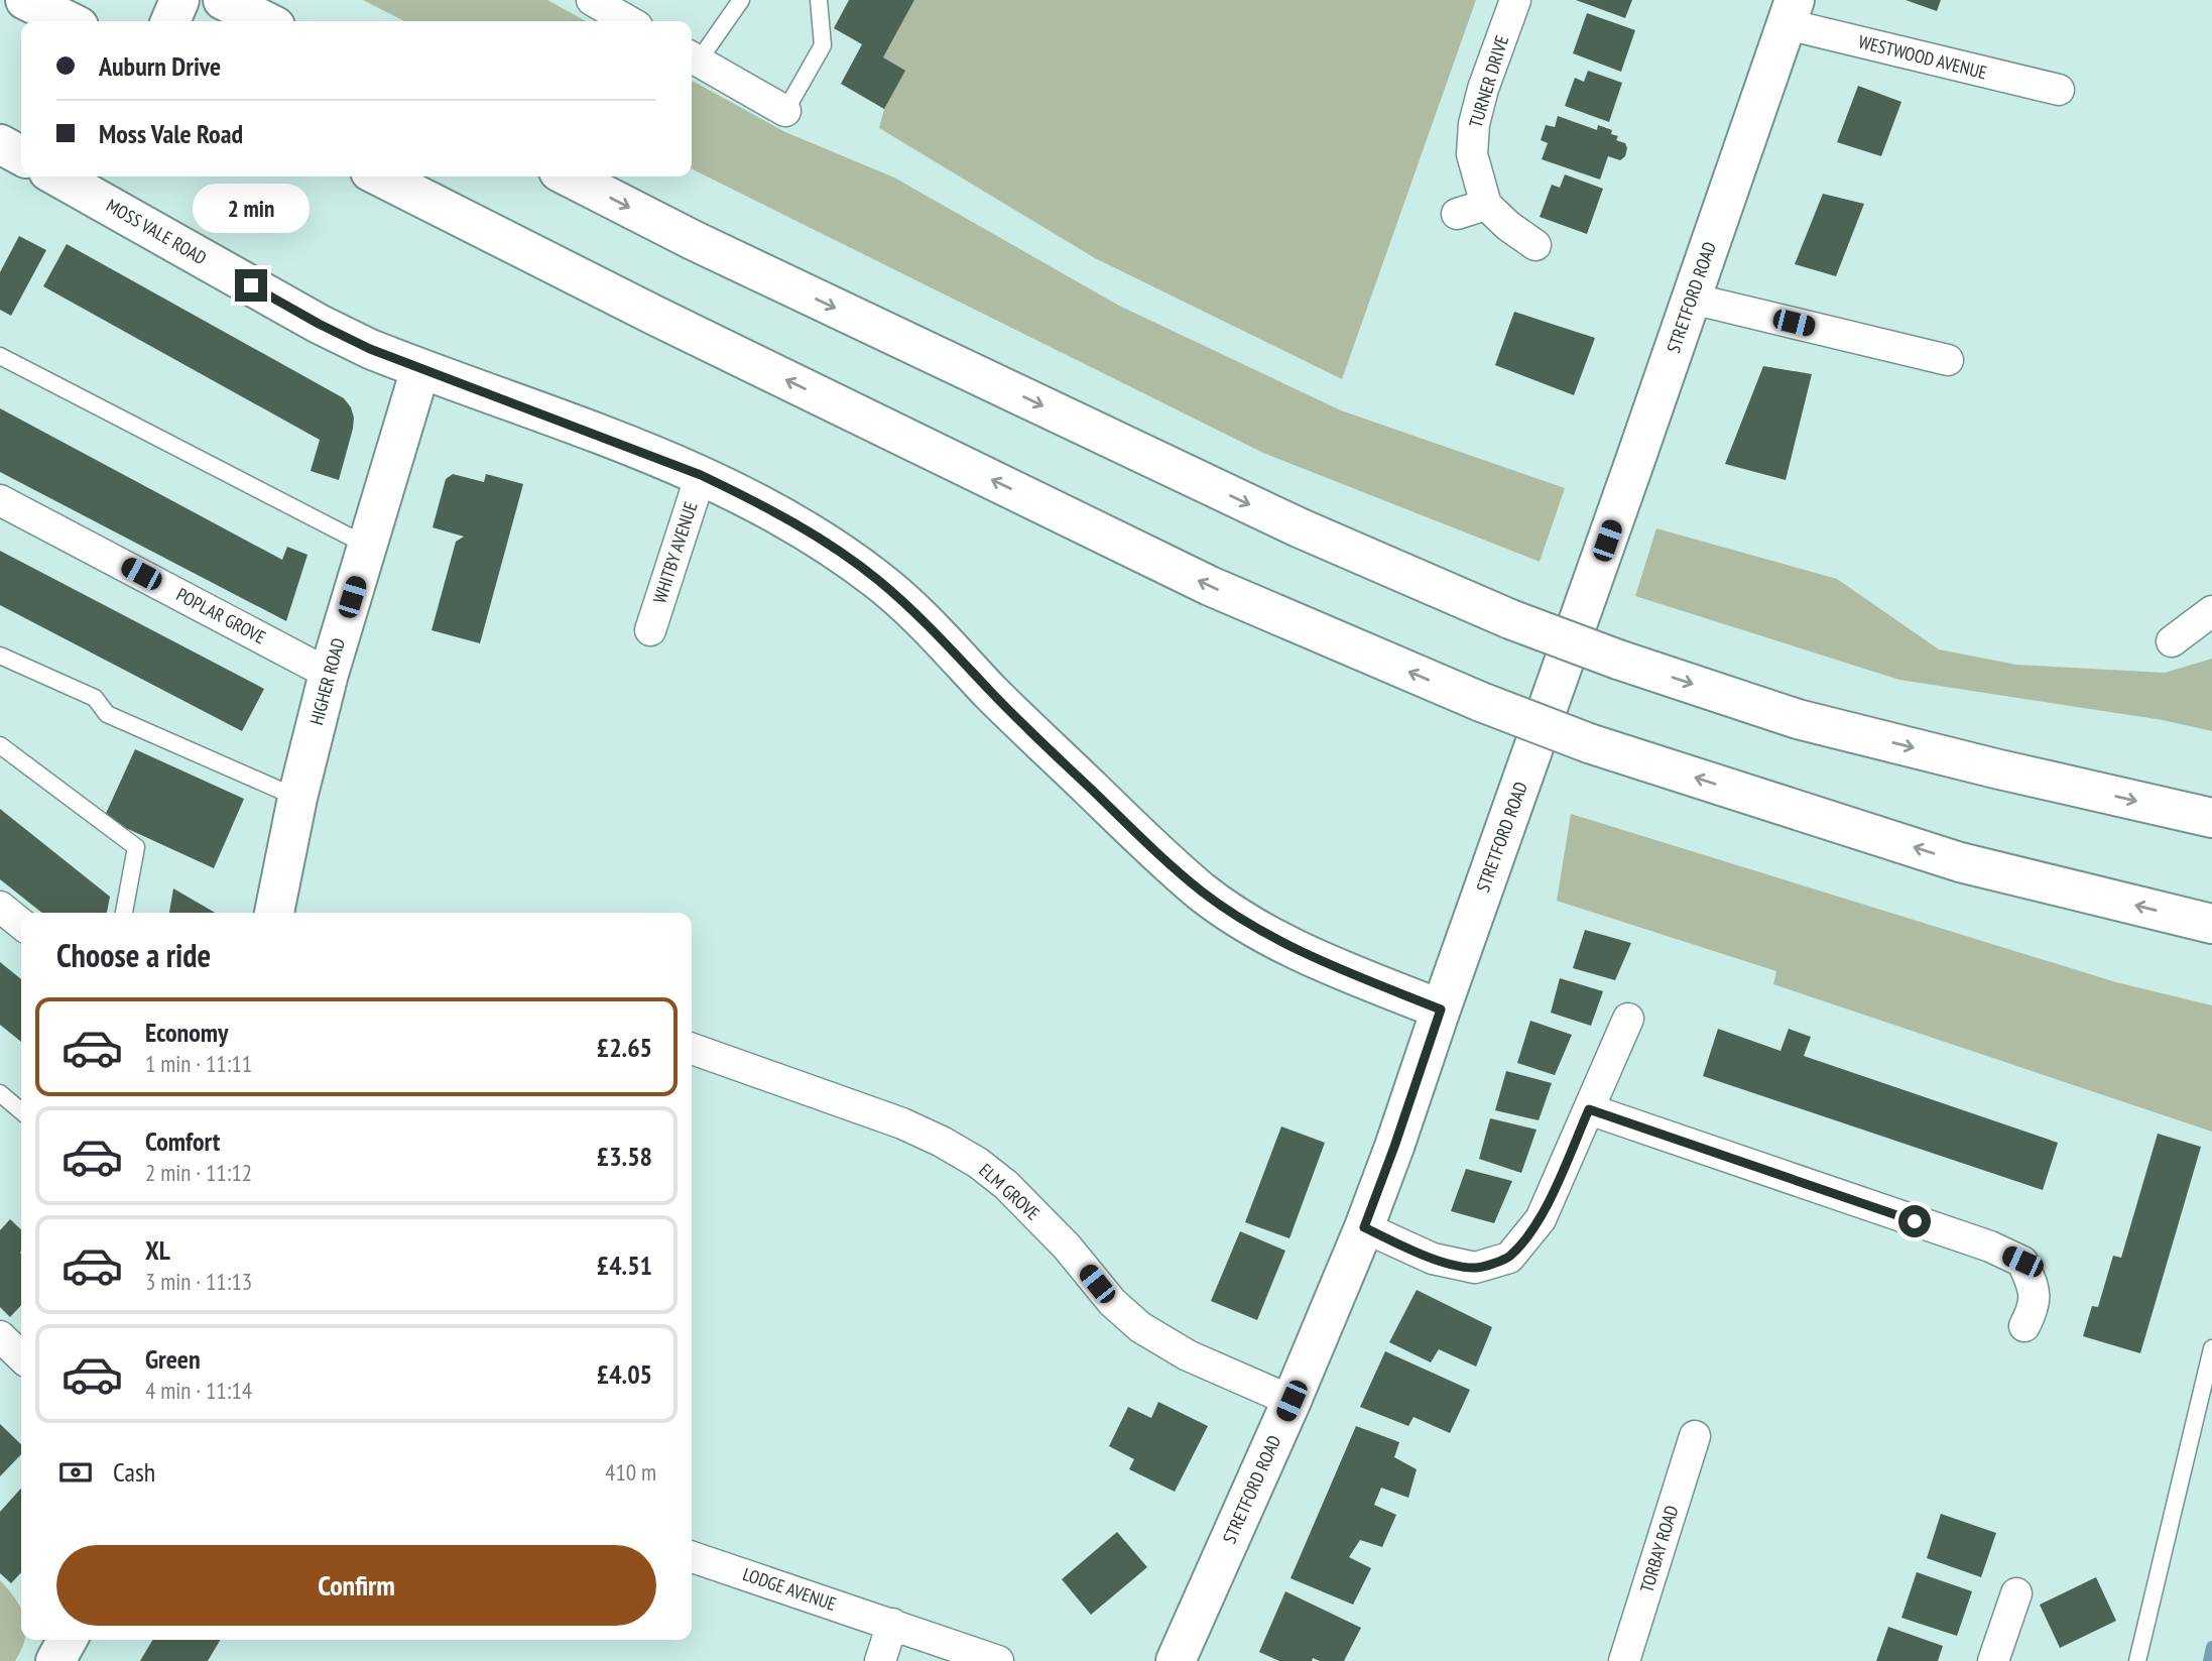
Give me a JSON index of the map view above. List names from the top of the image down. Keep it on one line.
{"streets":{"main road":["MOSS VALE ROAD","STRETFORD ROAD","HIGHER ROAD"],"street":["WESTWOOD AVENUE","TURNER DRIVE","WHITBY AVENUE","POPLAR GROVE","ELM GROVE","TORBAY ROAD","LODGE AVENUE"]},"crossings":[["WESTWOOD AVENUE","STRETFORD ROAD"],["MOSS VALE ROAD","STRETFORD ROAD"],["MOSS VALE ROAD","WHITBY AVENUE"],["MOSS VALE ROAD","HIGHER ROAD"],["STRETFORD ROAD","ELM GROVE"],["POPLAR GROVE","HIGHER ROAD"]],"page":{"banner":["Auburn Drive","Moss Vale Road"],"bubble":"2 min","heading":"Choose a ride","list":[{"name":"Economy","note":"1 min · 11:11","value":"£2.65"},{"name":"Comfort","note":"2 min · 11:12","value":"£3.58"},{"name":"XL","note":"3 min · 11:13","value":"£4.51"},{"name":"Green","note":"4 min · 11:14","value":"£4.05"}],"pay":["Cash","410 m"],"buttons":"Confirm"}}
